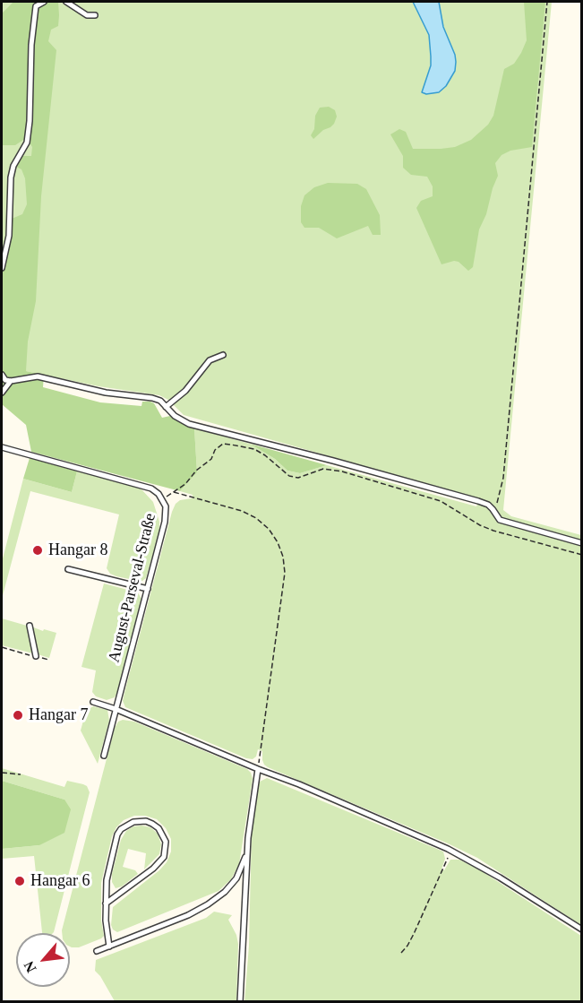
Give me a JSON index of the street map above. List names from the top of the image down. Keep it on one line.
{"streets":{"lane":["August-Parseval-Straße"]},"places":["Hangar 8","Hangar 7","Hangar 6"],"north":"bottom left"}
